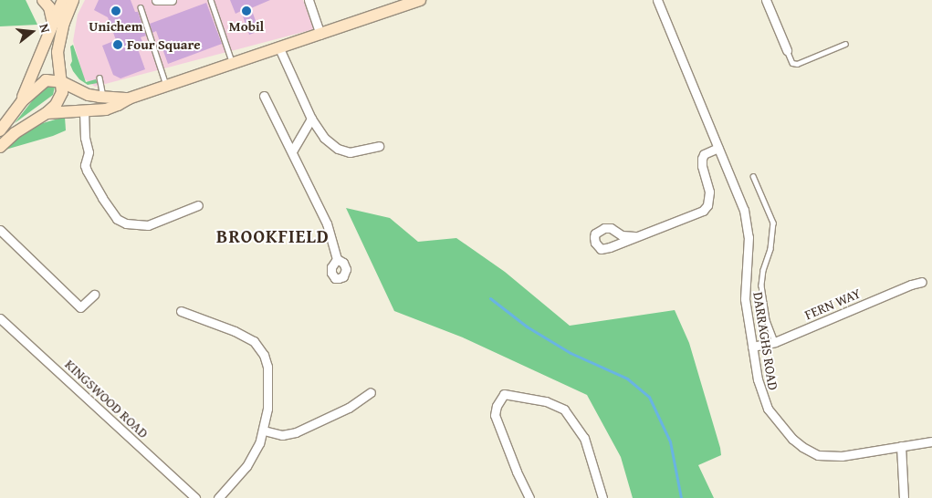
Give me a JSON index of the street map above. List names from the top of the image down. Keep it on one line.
{"streets":{"street":["FERN WAY","DARRAGHS ROAD","KINGSWOOD ROAD"]},"crossings":[["FERN WAY","DARRAGHS ROAD"]],"districts":["BROOKFIELD"],"places":["Unichem","Mobil","Four Square"],"north":"right"}
